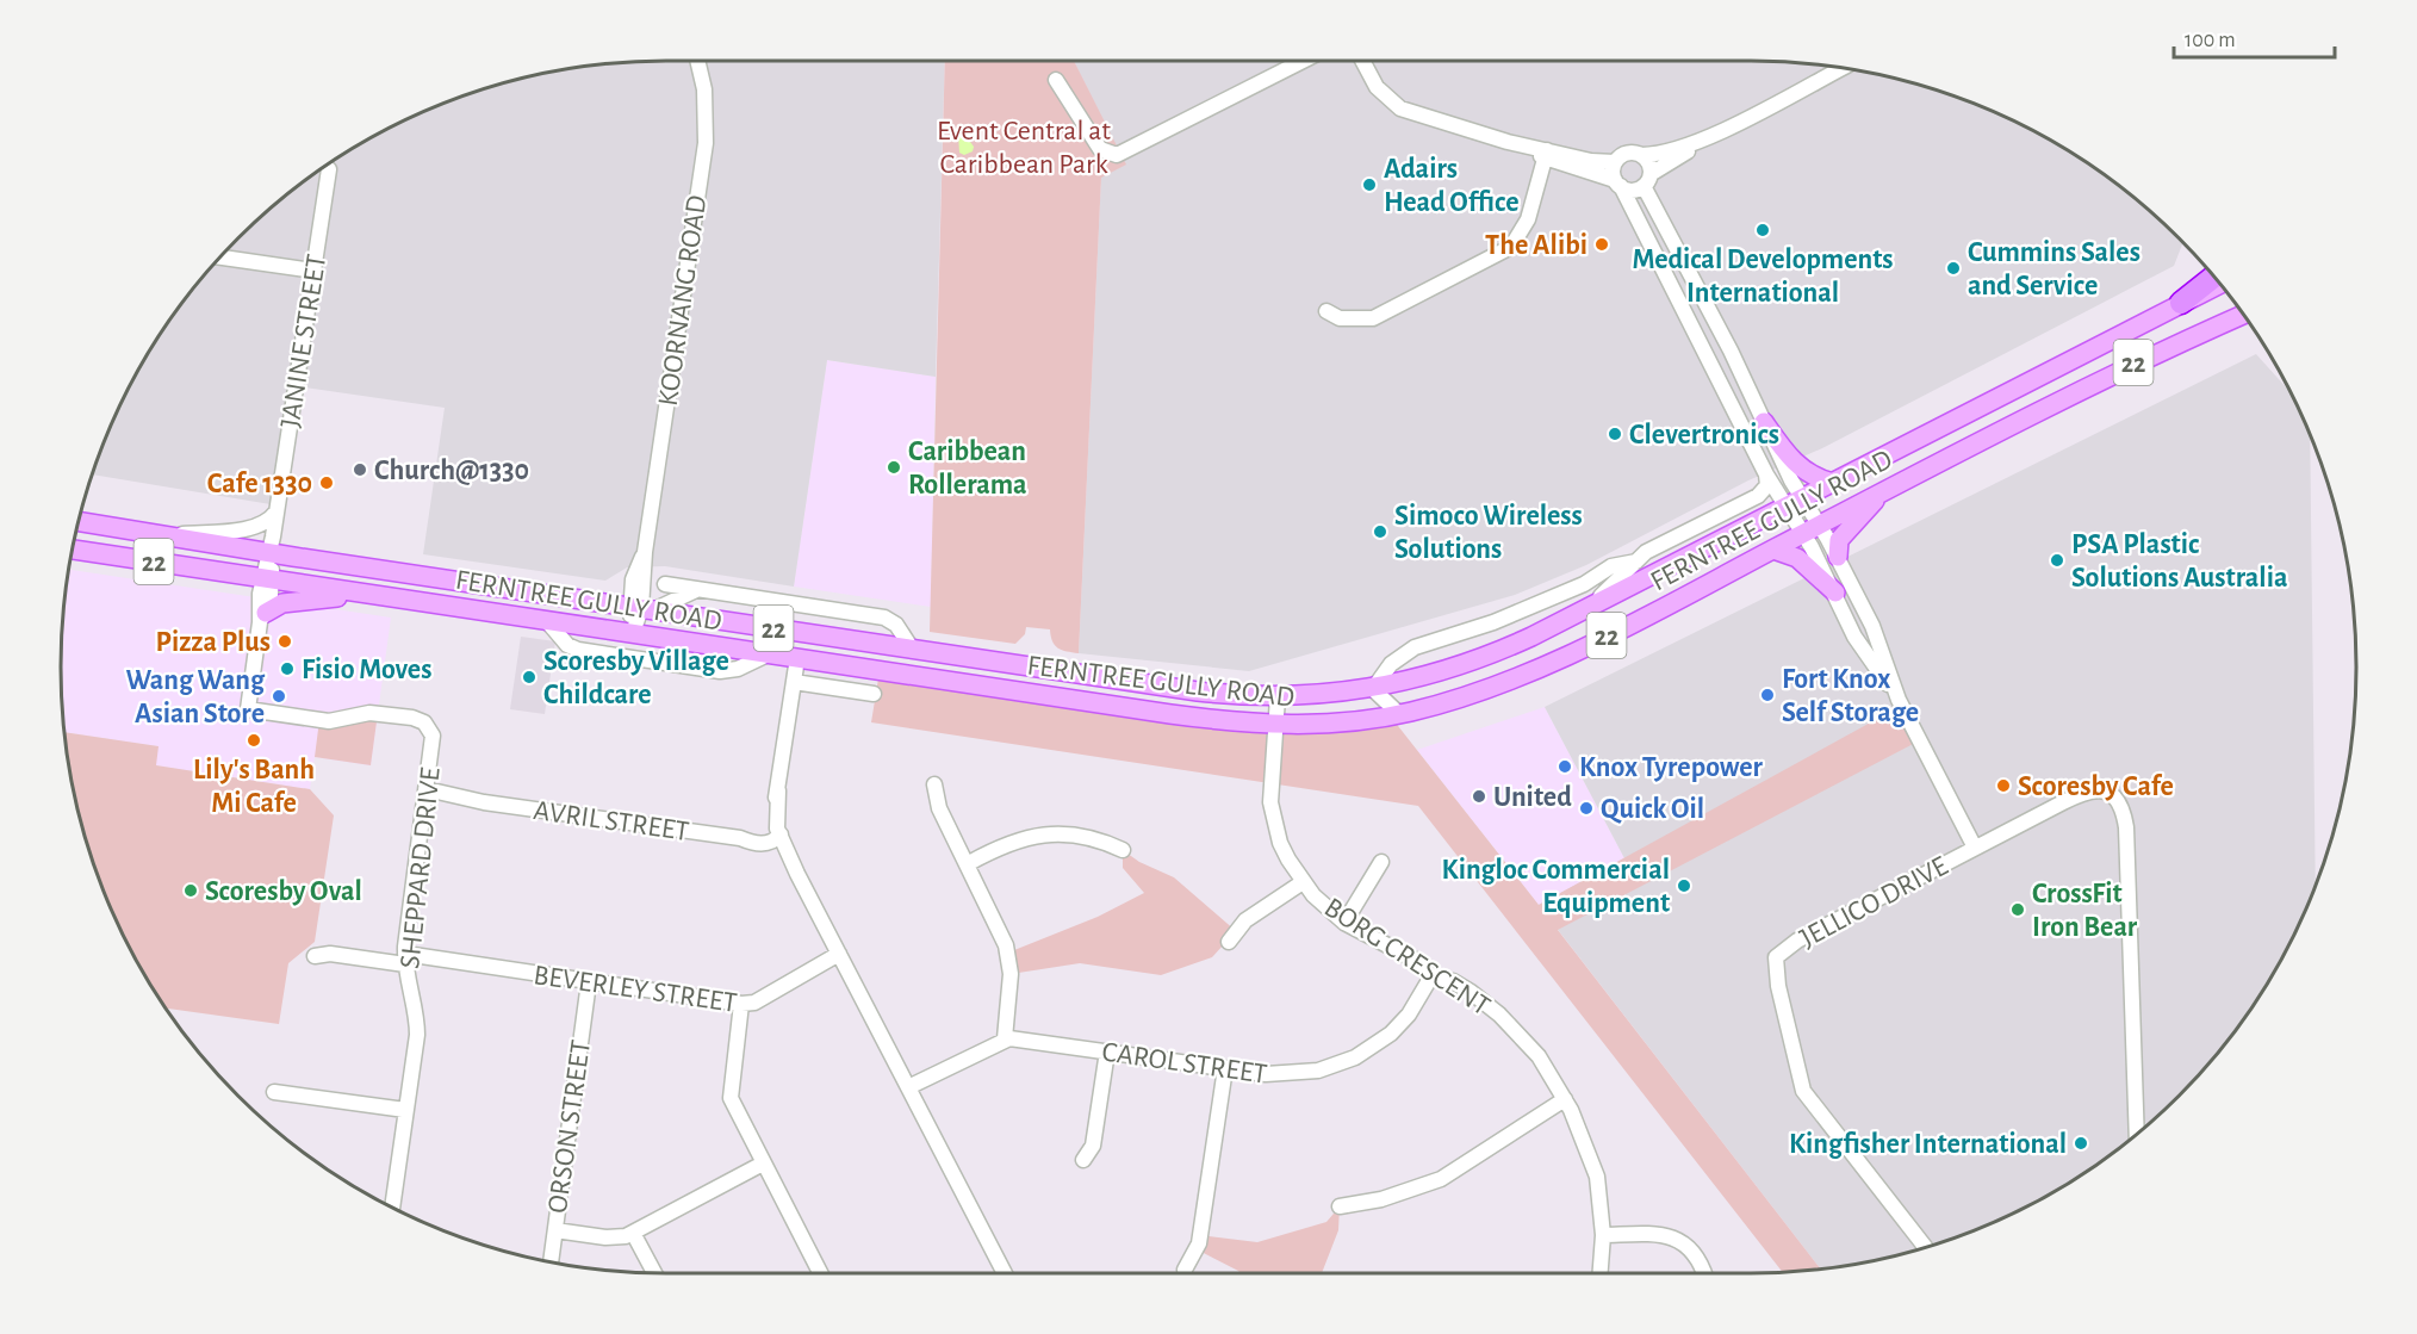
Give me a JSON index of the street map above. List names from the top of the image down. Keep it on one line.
{"streets":{"main road":["22","FERNTREE GULLY ROAD"],"street":["KOORNANG ROAD","JANINE STREET","AVRIL STREET","SHEPPARD DRIVE","JELLICO DRIVE","BORG CRESCENT","BEVERLEY STREET","CAROL STREET","ORSON STREET"]},"crossings":[["KOORNANG ROAD","FERNTREE GULLY ROAD"],["JANINE STREET","FERNTREE GULLY ROAD"],["JANINE STREET","SHEPPARD DRIVE"],["FERNTREE GULLY ROAD","BORG CRESCENT"],["AVRIL STREET","SHEPPARD DRIVE"],["SHEPPARD DRIVE","BEVERLEY STREET"],["BORG CRESCENT","CAROL STREET"],["BEVERLEY STREET","ORSON STREET"]],"parks":["Event Central at Caribbean Park"],"places":["Adairs Head Office","Medical Developments International","The Alibi","Cummins Sales and Service","Clevertronics","Caribbean Rollerama","Church@1330","Cafe 1330","Simoco Wireless Solutions","PSA Plastic Solutions Australia","Pizza Plus","Fisio Moves","Scoresby Village Childcare","Fort Knox Self Storage","Wang Wang Asian Store","Lily's Banh Mi Cafe","Knox Tyrepower","Scoresby Cafe","United","Quick Oil","Kingloc Commercial Equipment","Scoresby Oval","CrossFit Iron Bear","Kingfisher International"],"scale_bar":"100 m"}
